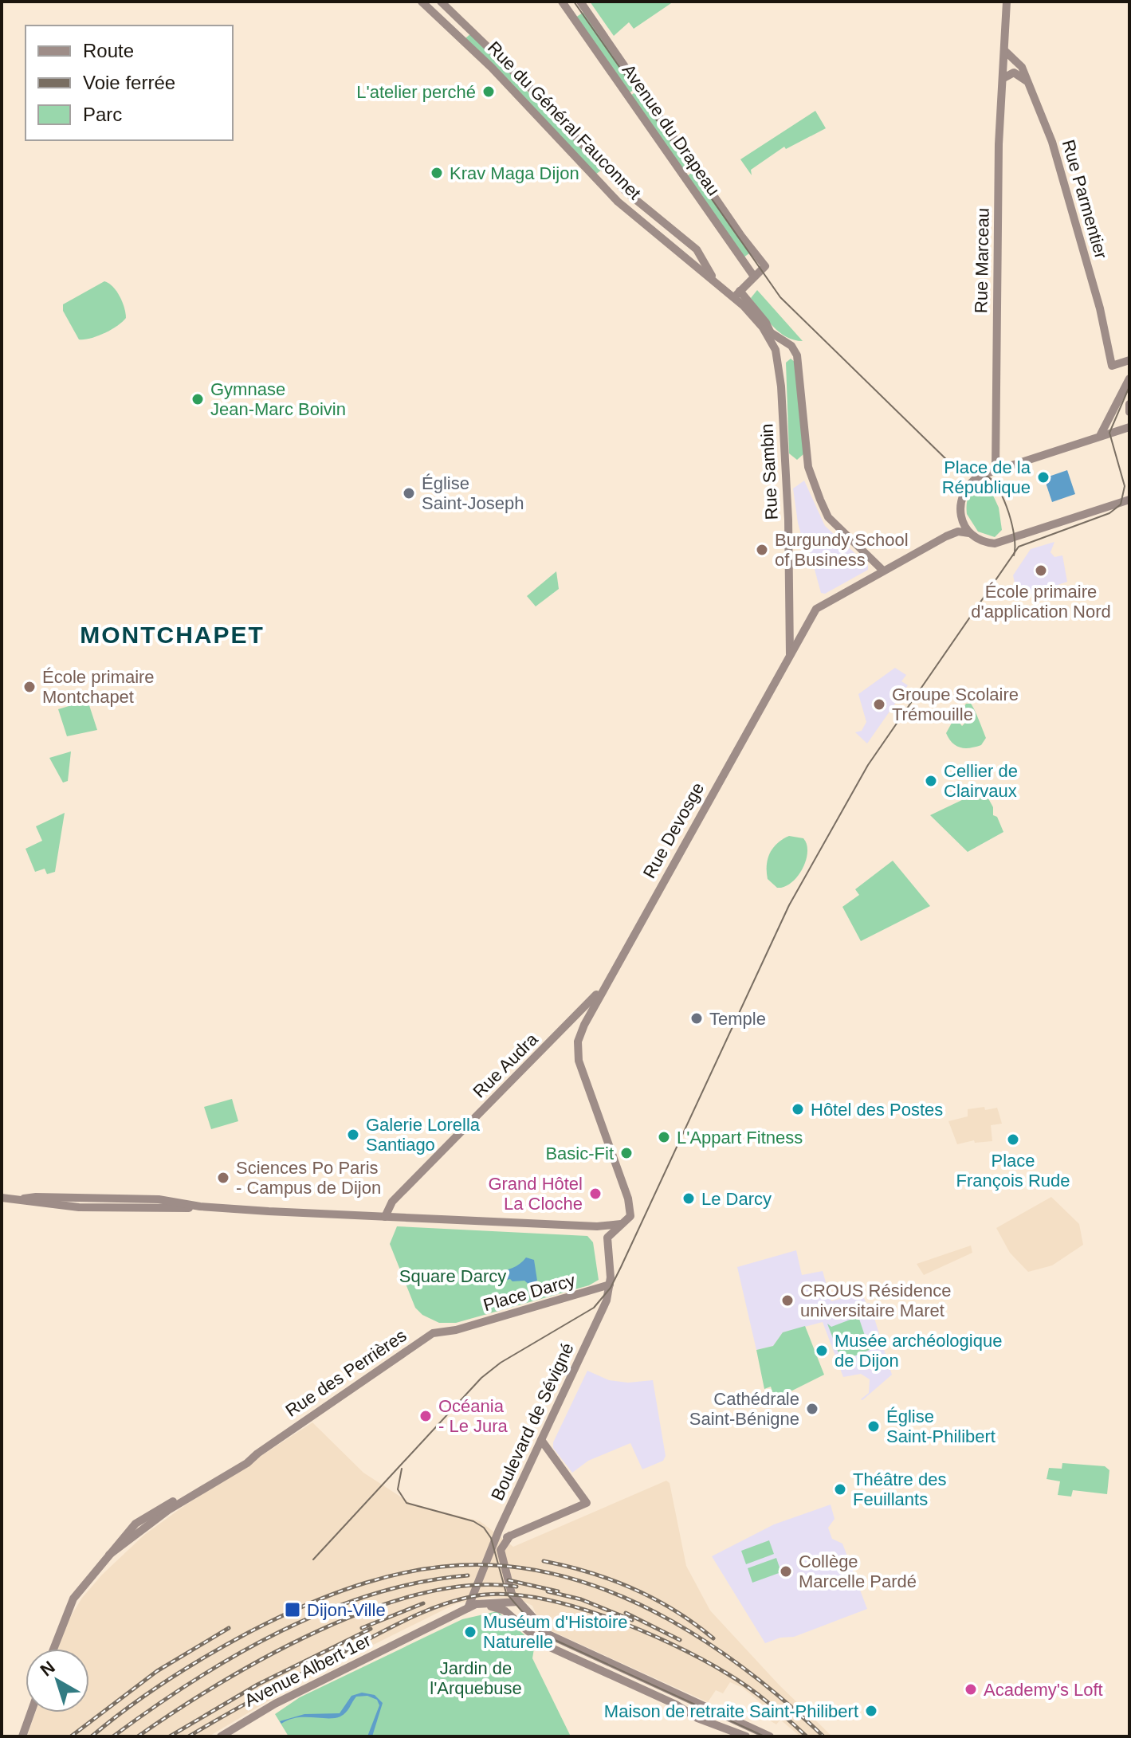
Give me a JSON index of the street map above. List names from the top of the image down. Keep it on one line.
{"streets":{"main road":["Rue du Général Fauconnet","Avenue du Drapeau","Rue Parmentier","Rue Marceau","Rue Sambin","Rue Devosge","Rue Audra","Place Darcy","Rue des Perrières","Boulevard de Sévigné","Avenue Albert 1er"]},"crossings":[["Rue du Général Fauconnet","Rue Sambin"],["Rue Parmentier","Rue Marceau"],["Rue Sambin","Rue Devosge"],["Rue Devosge","Rue Audra"],["Place Darcy","Rue des Perrières"],["Place Darcy","Boulevard de Sévigné"],["Boulevard de Sévigné","Avenue Albert 1er"]],"districts":["MONTCHAPET"],"parks":["Square Darcy","Jardin de l'Arquebuse"],"places":{"other":["L'atelier perché","Krav Maga Dijon","Gymnase Jean-Marc Boivin","Place de la République","Église Saint-Joseph","Burgundy School of Business","École primaire d'application Nord","École primaire Montchapet","Groupe Scolaire Trémouille","Cellier de Clairvaux","Temple","Hôtel des Postes","Galerie Lorella Santiago","L'Appart Fitness","Place François Rude","Basic-Fit","Sciences Po Paris - Campus de Dijon","Grand Hôtel La Cloche","Le Darcy","CROUS Résidence universitaire Maret","Musée archéologique de Dijon","Cathédrale Saint-Bénigne","Océania - Le Jura","Église Saint-Philibert","Théâtre des Feuillants","Collège Marcelle Pardé","Muséum d'Histoire Naturelle","Academy's Loft","Maison de retraite Saint-Philibert"],"transit":["Dijon-Ville"]},"legend":["Route","Voie ferrée","Parc"],"north":"top left"}
